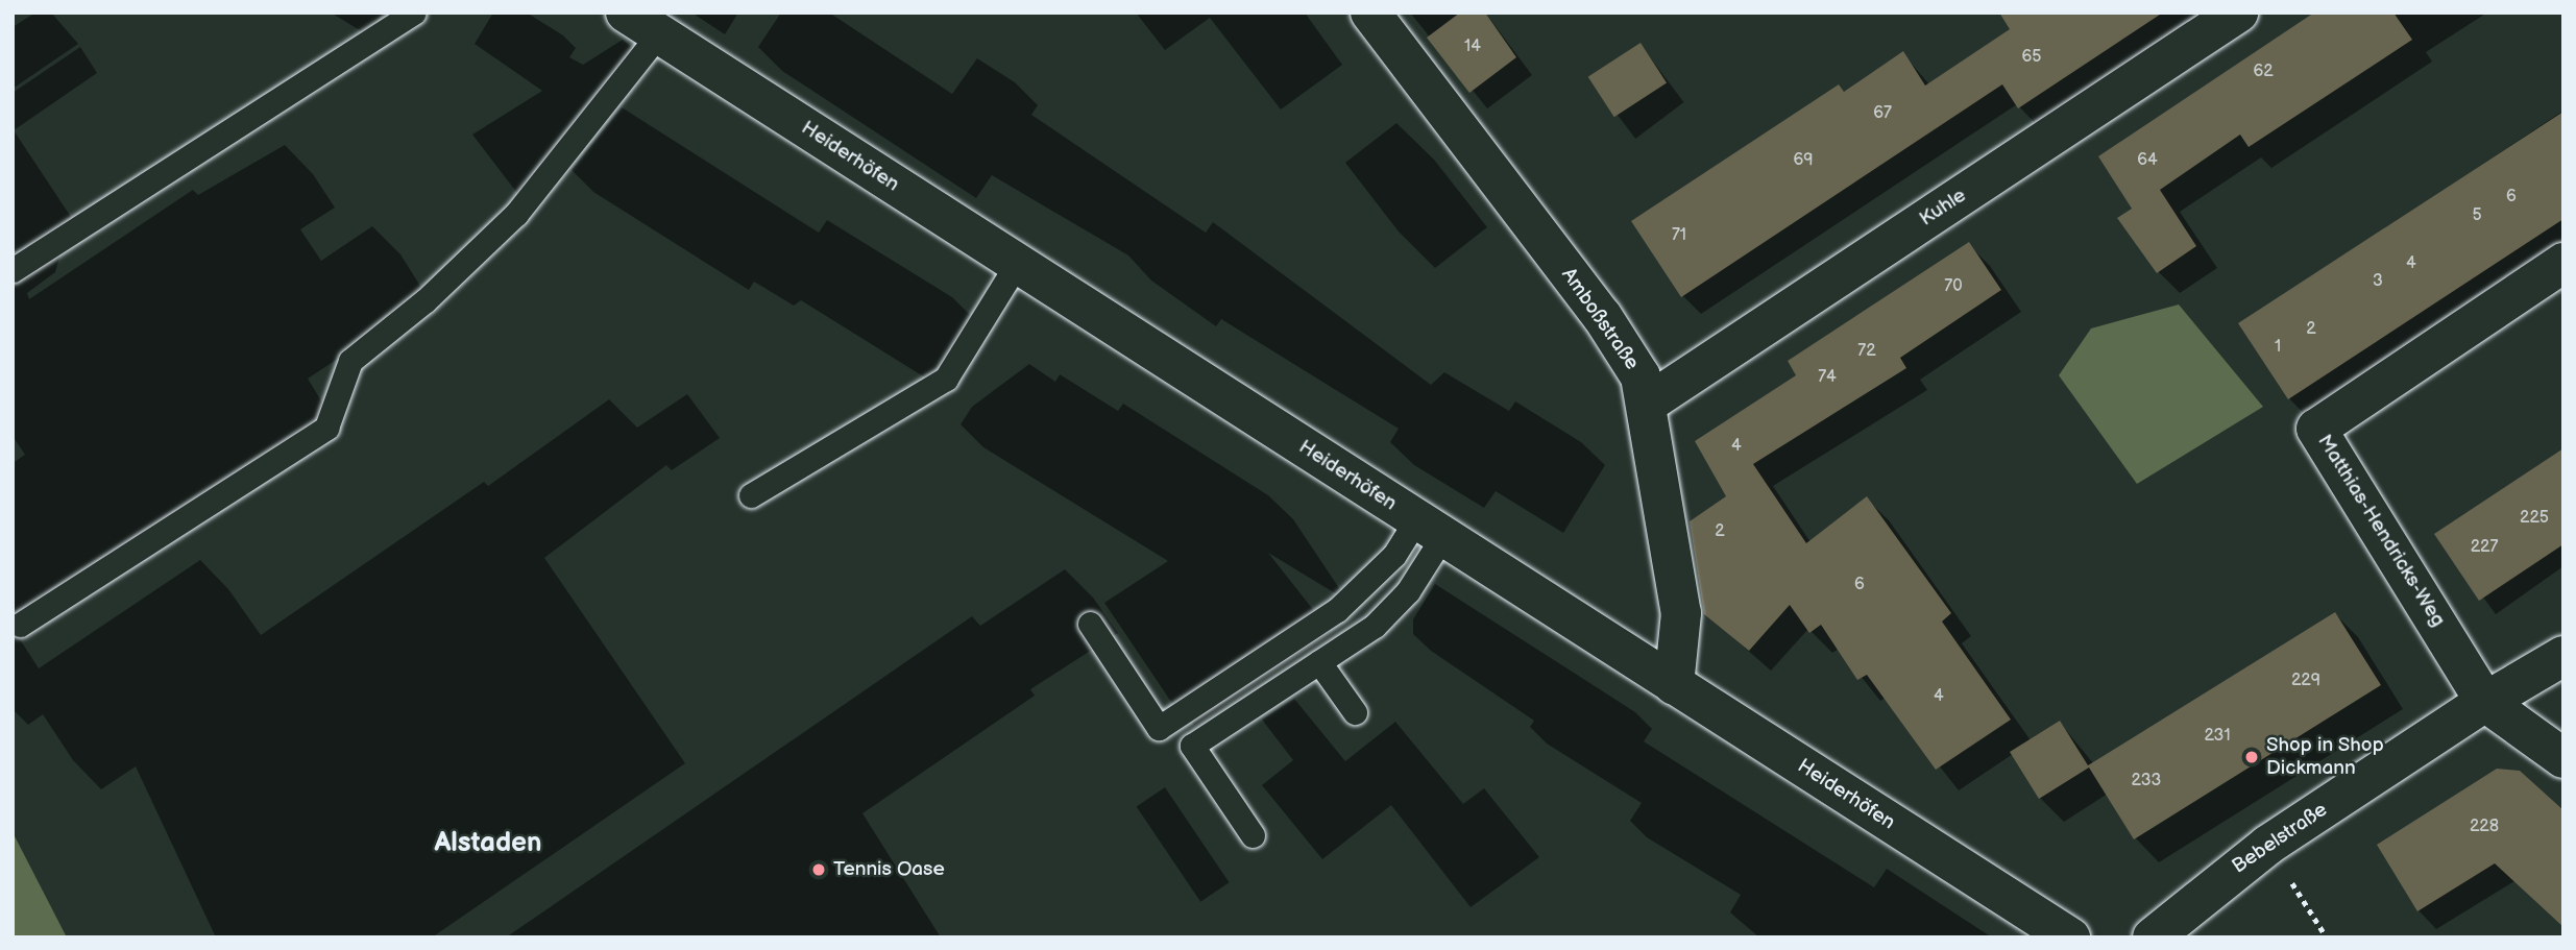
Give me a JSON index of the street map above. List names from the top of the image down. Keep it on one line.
{"streets":{"street":["Heiderhöfen","Kuhle","Amboßstraße","Matthias-Hendricks-Weg","Bebelstraße"]},"crossings":[["Heiderhöfen","Amboßstraße"],["Kuhle","Amboßstraße"],["Matthias-Hendricks-Weg","Bebelstraße"]],"districts":["Alstaden"],"places":["Shop in Shop Dickmann","Tennis Oase"],"house_numbers":["14","65","62","67","69","64","6","5","71","4","3","70","2","1","72","74","4","225","2","227","6","229","4","231","233","228"]}
